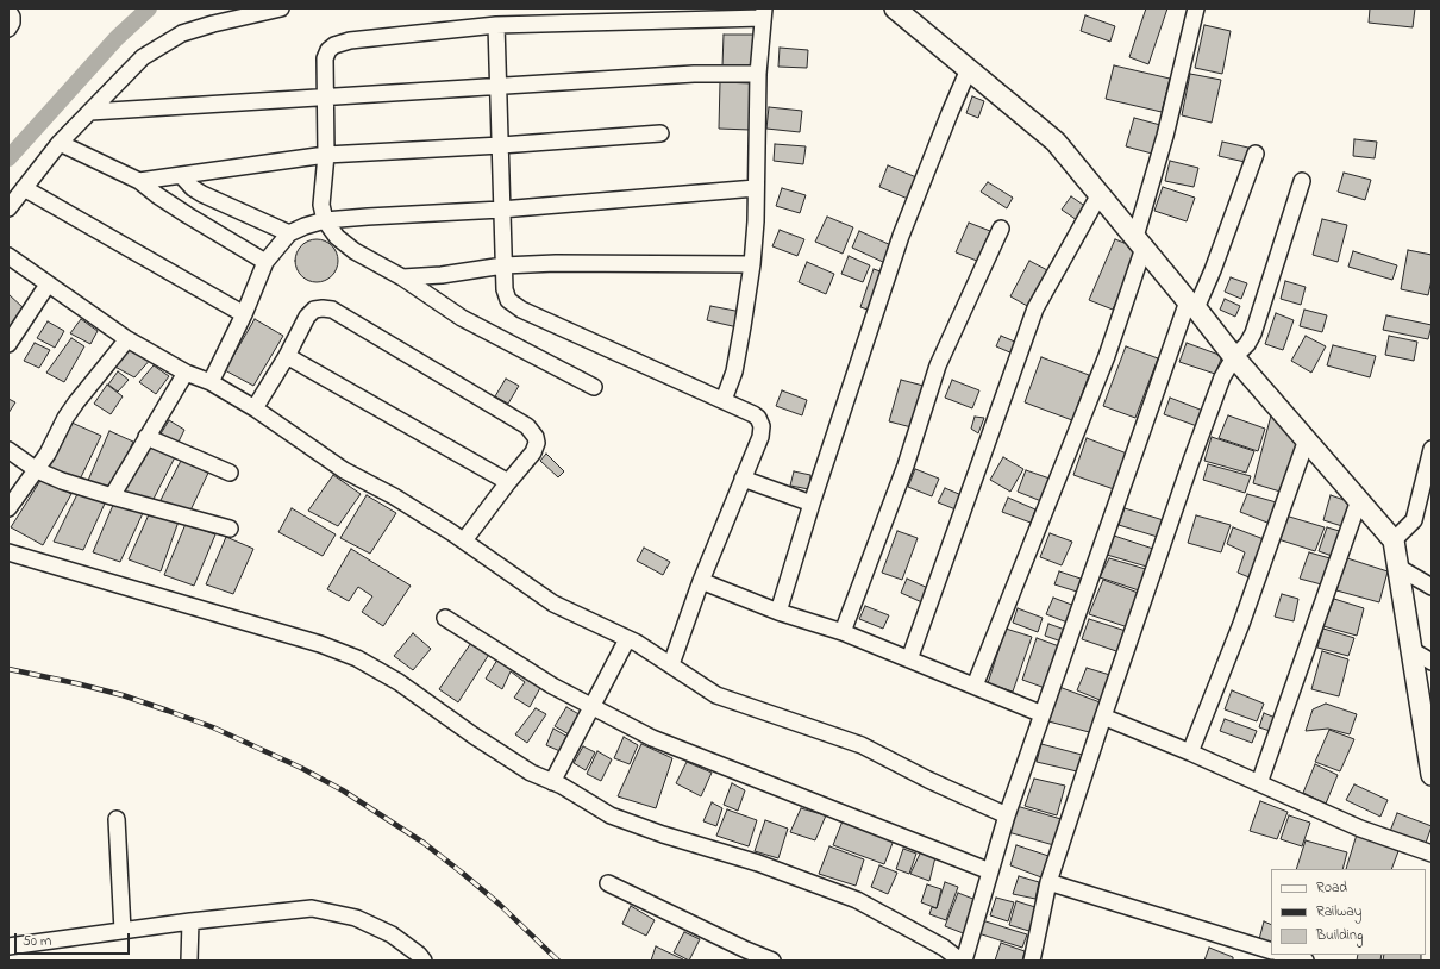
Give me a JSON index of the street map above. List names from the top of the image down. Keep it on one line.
{"legend":["Road","Railway","Building"],"scale_bar":"50 m"}
